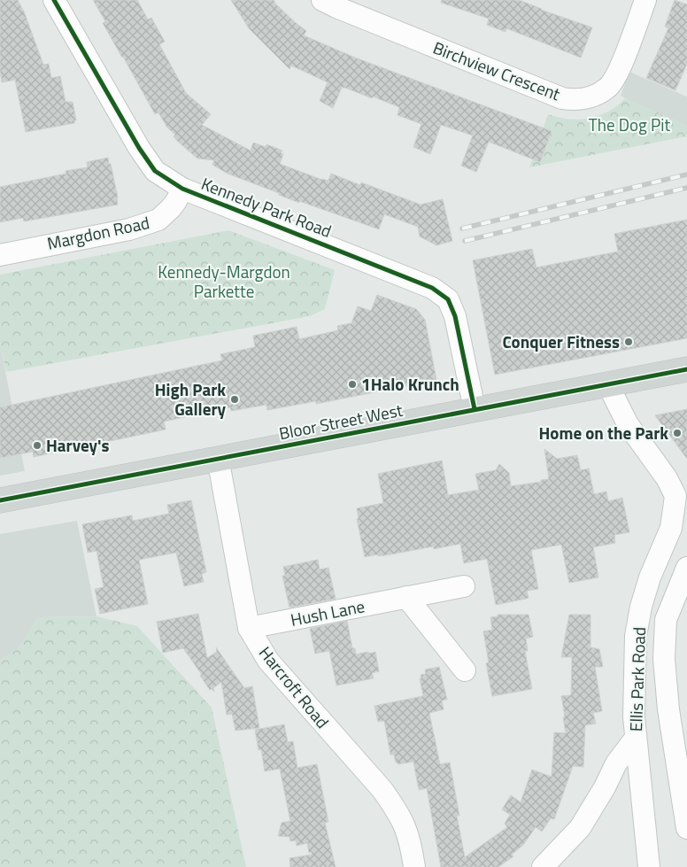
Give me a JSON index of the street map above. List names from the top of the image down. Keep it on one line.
{"streets":{"main road":["Bloor Street West"],"street":["Birchview Crescent","Kennedy Park Road","Margdon Road","Hush Lane","Ellis Park Road","Harcroft Road"]},"crossings":[["Kennedy Park Road","Margdon Road"],["Kennedy Park Road","Bloor Street West"],["Bloor Street West","Ellis Park Road"],["Bloor Street West","Harcroft Road"],["Hush Lane","Harcroft Road"]],"parks":["The Dog Pit","Kennedy-Margdon Parkette"],"places":["Conquer Fitness","1Halo Krunch","High Park Gallery","Home on the Park","Harvey's"]}
